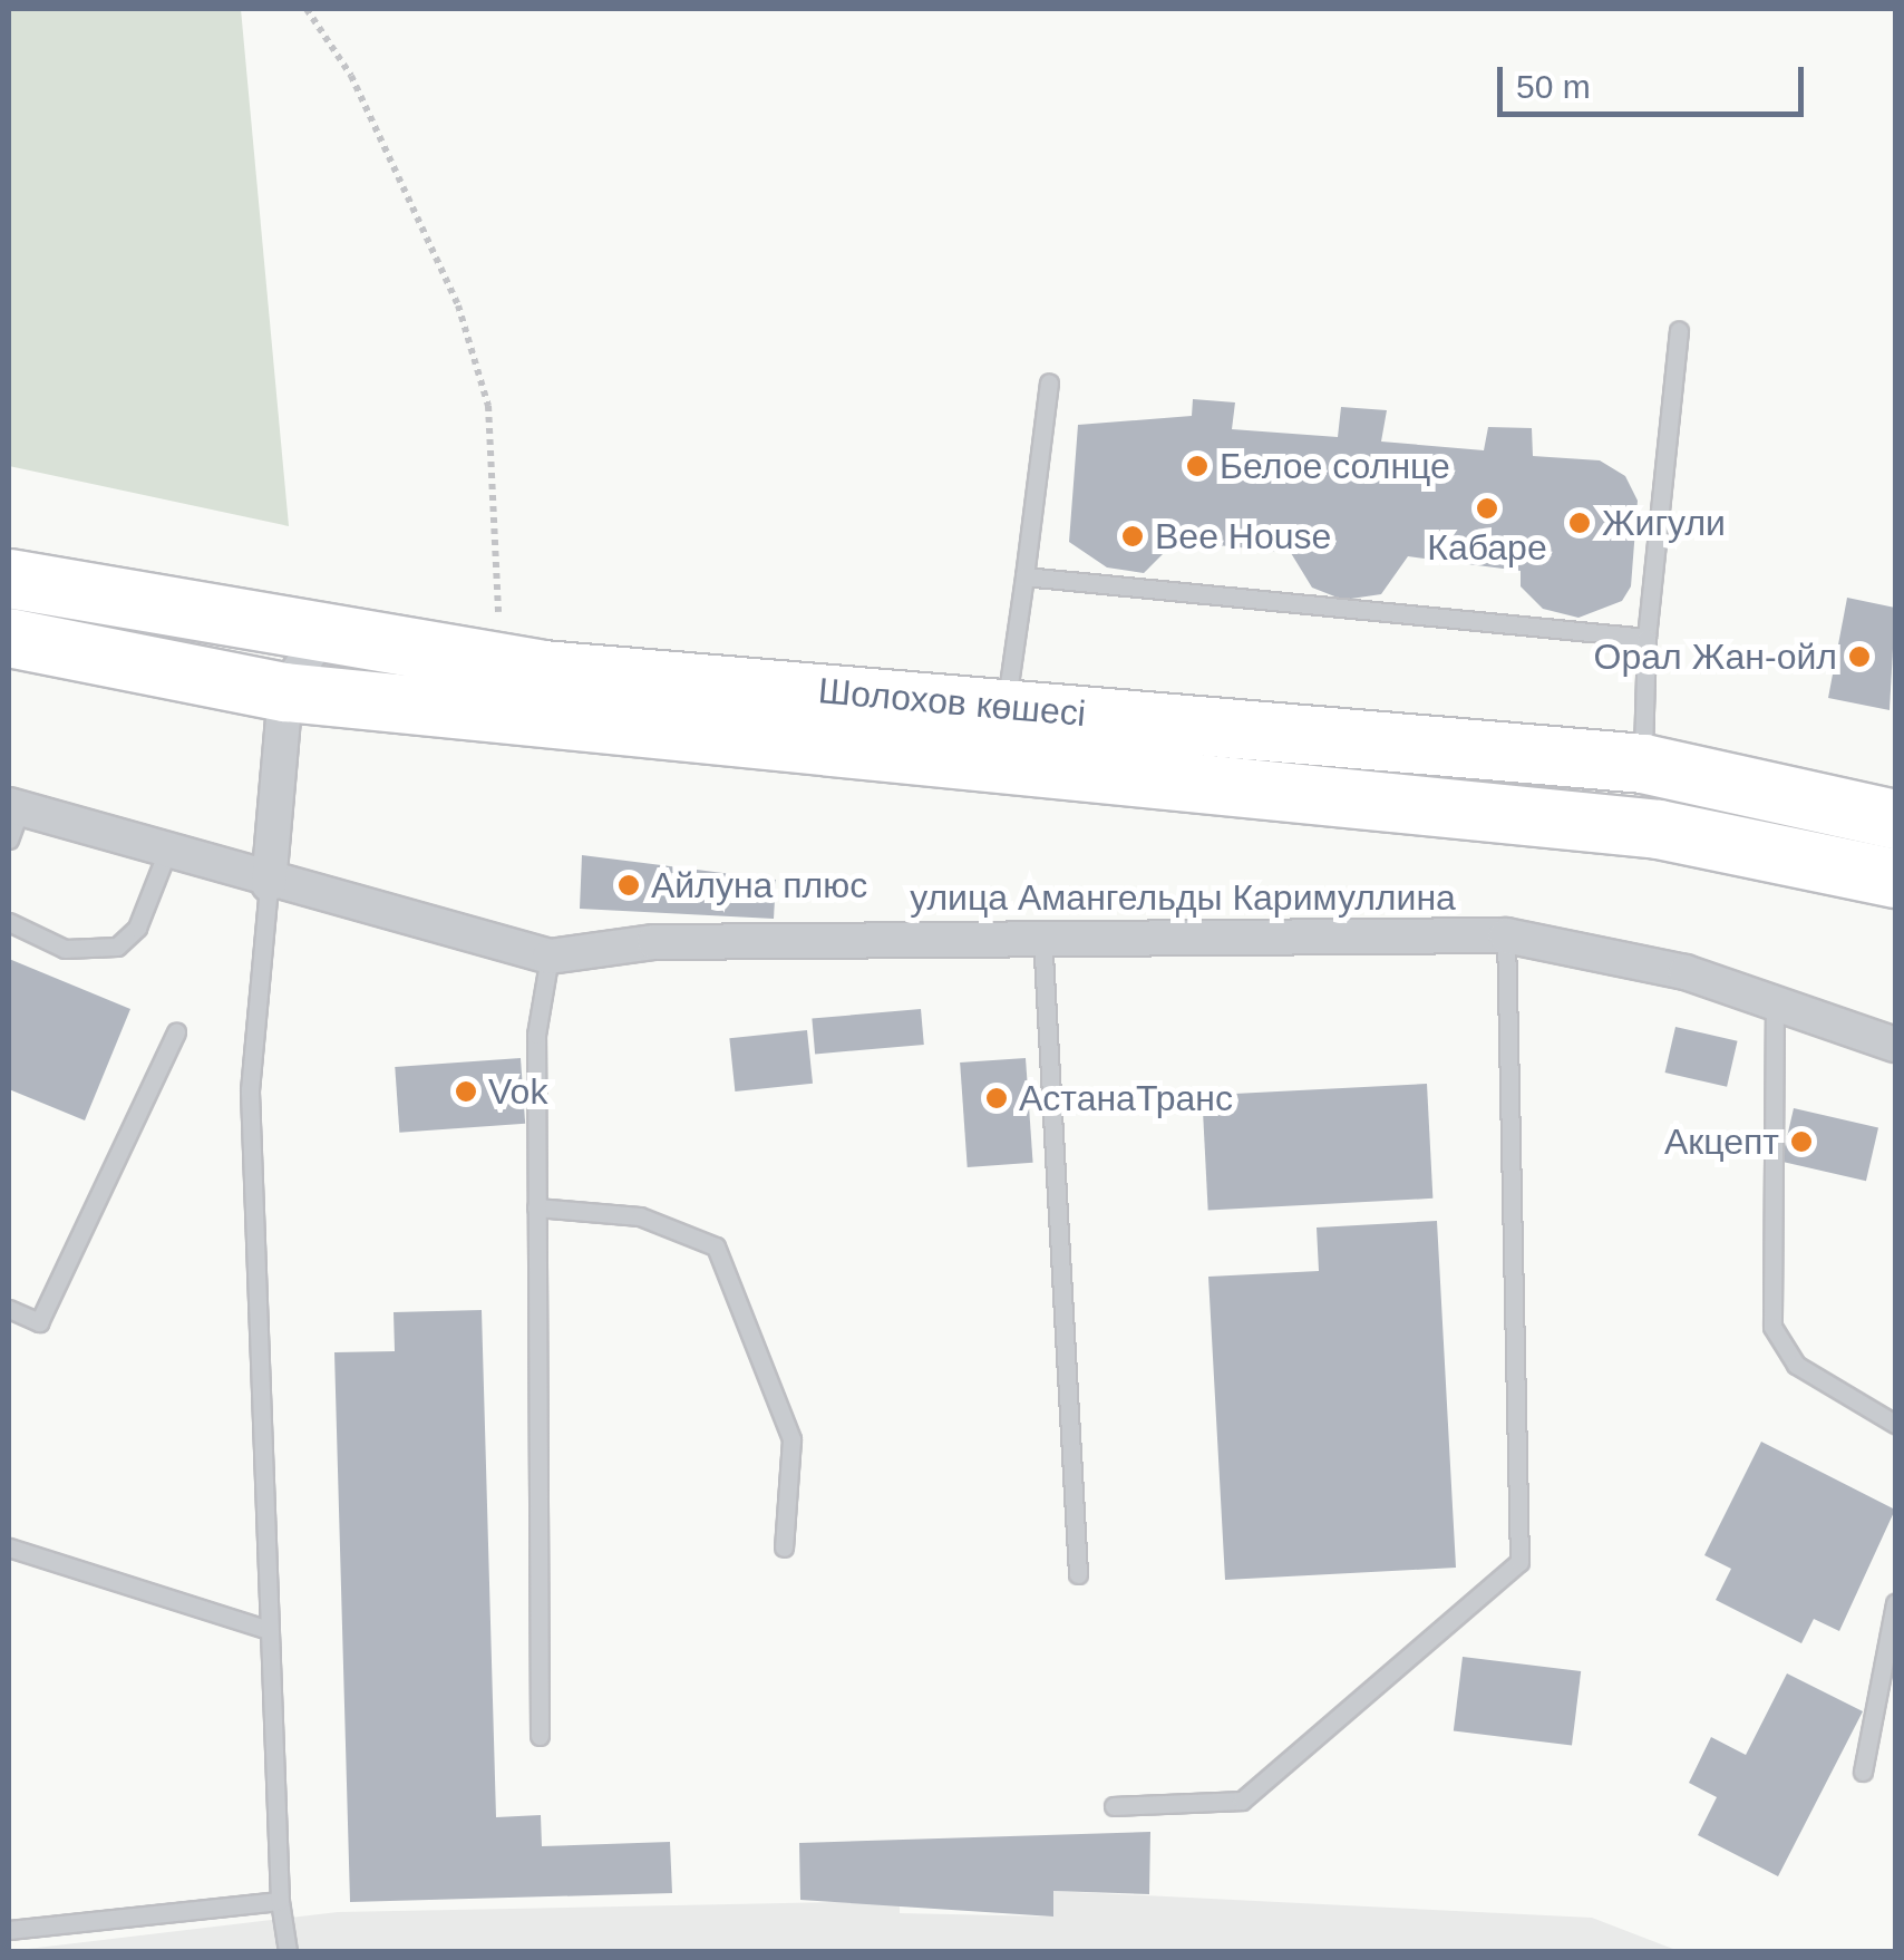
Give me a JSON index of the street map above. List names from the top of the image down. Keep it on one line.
{"streets":{"highway":["Шолохов көшесі"],"street":["улица Амангельды Каримуллина"]},"places":["Белое солнце","Кабаре","Жигули","Bee House","Орал Жан-ойл","Айлуна плюс","Vok","АстанаТранс","Акцепт"],"scale_bar":"50 m"}
